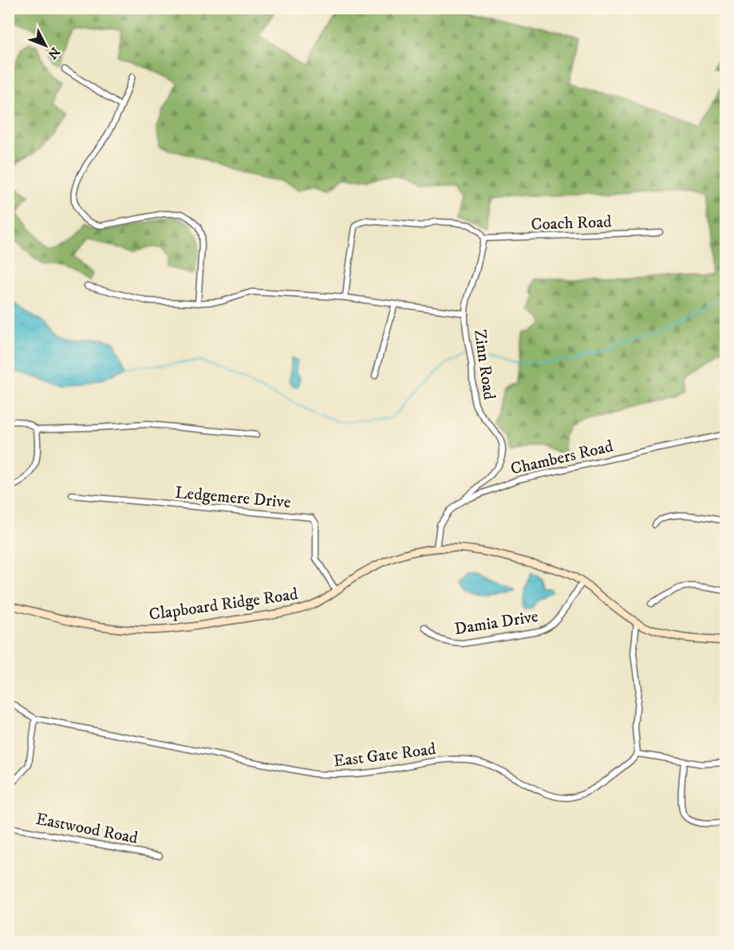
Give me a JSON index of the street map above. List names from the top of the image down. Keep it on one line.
{"streets":{"main road":["Clapboard Ridge Road"],"street":["Coach Road","Zinn Road","Chambers Road","Ledgemere Drive","Damia Drive","East Gate Road","Eastwood Road"]},"crossings":[["Coach Road","Zinn Road"],["Zinn Road","Chambers Road"],["Chambers Road","Clapboard Ridge Road"],["Ledgemere Drive","Clapboard Ridge Road"],["Clapboard Ridge Road","Damia Drive"]],"north":"bottom right"}
